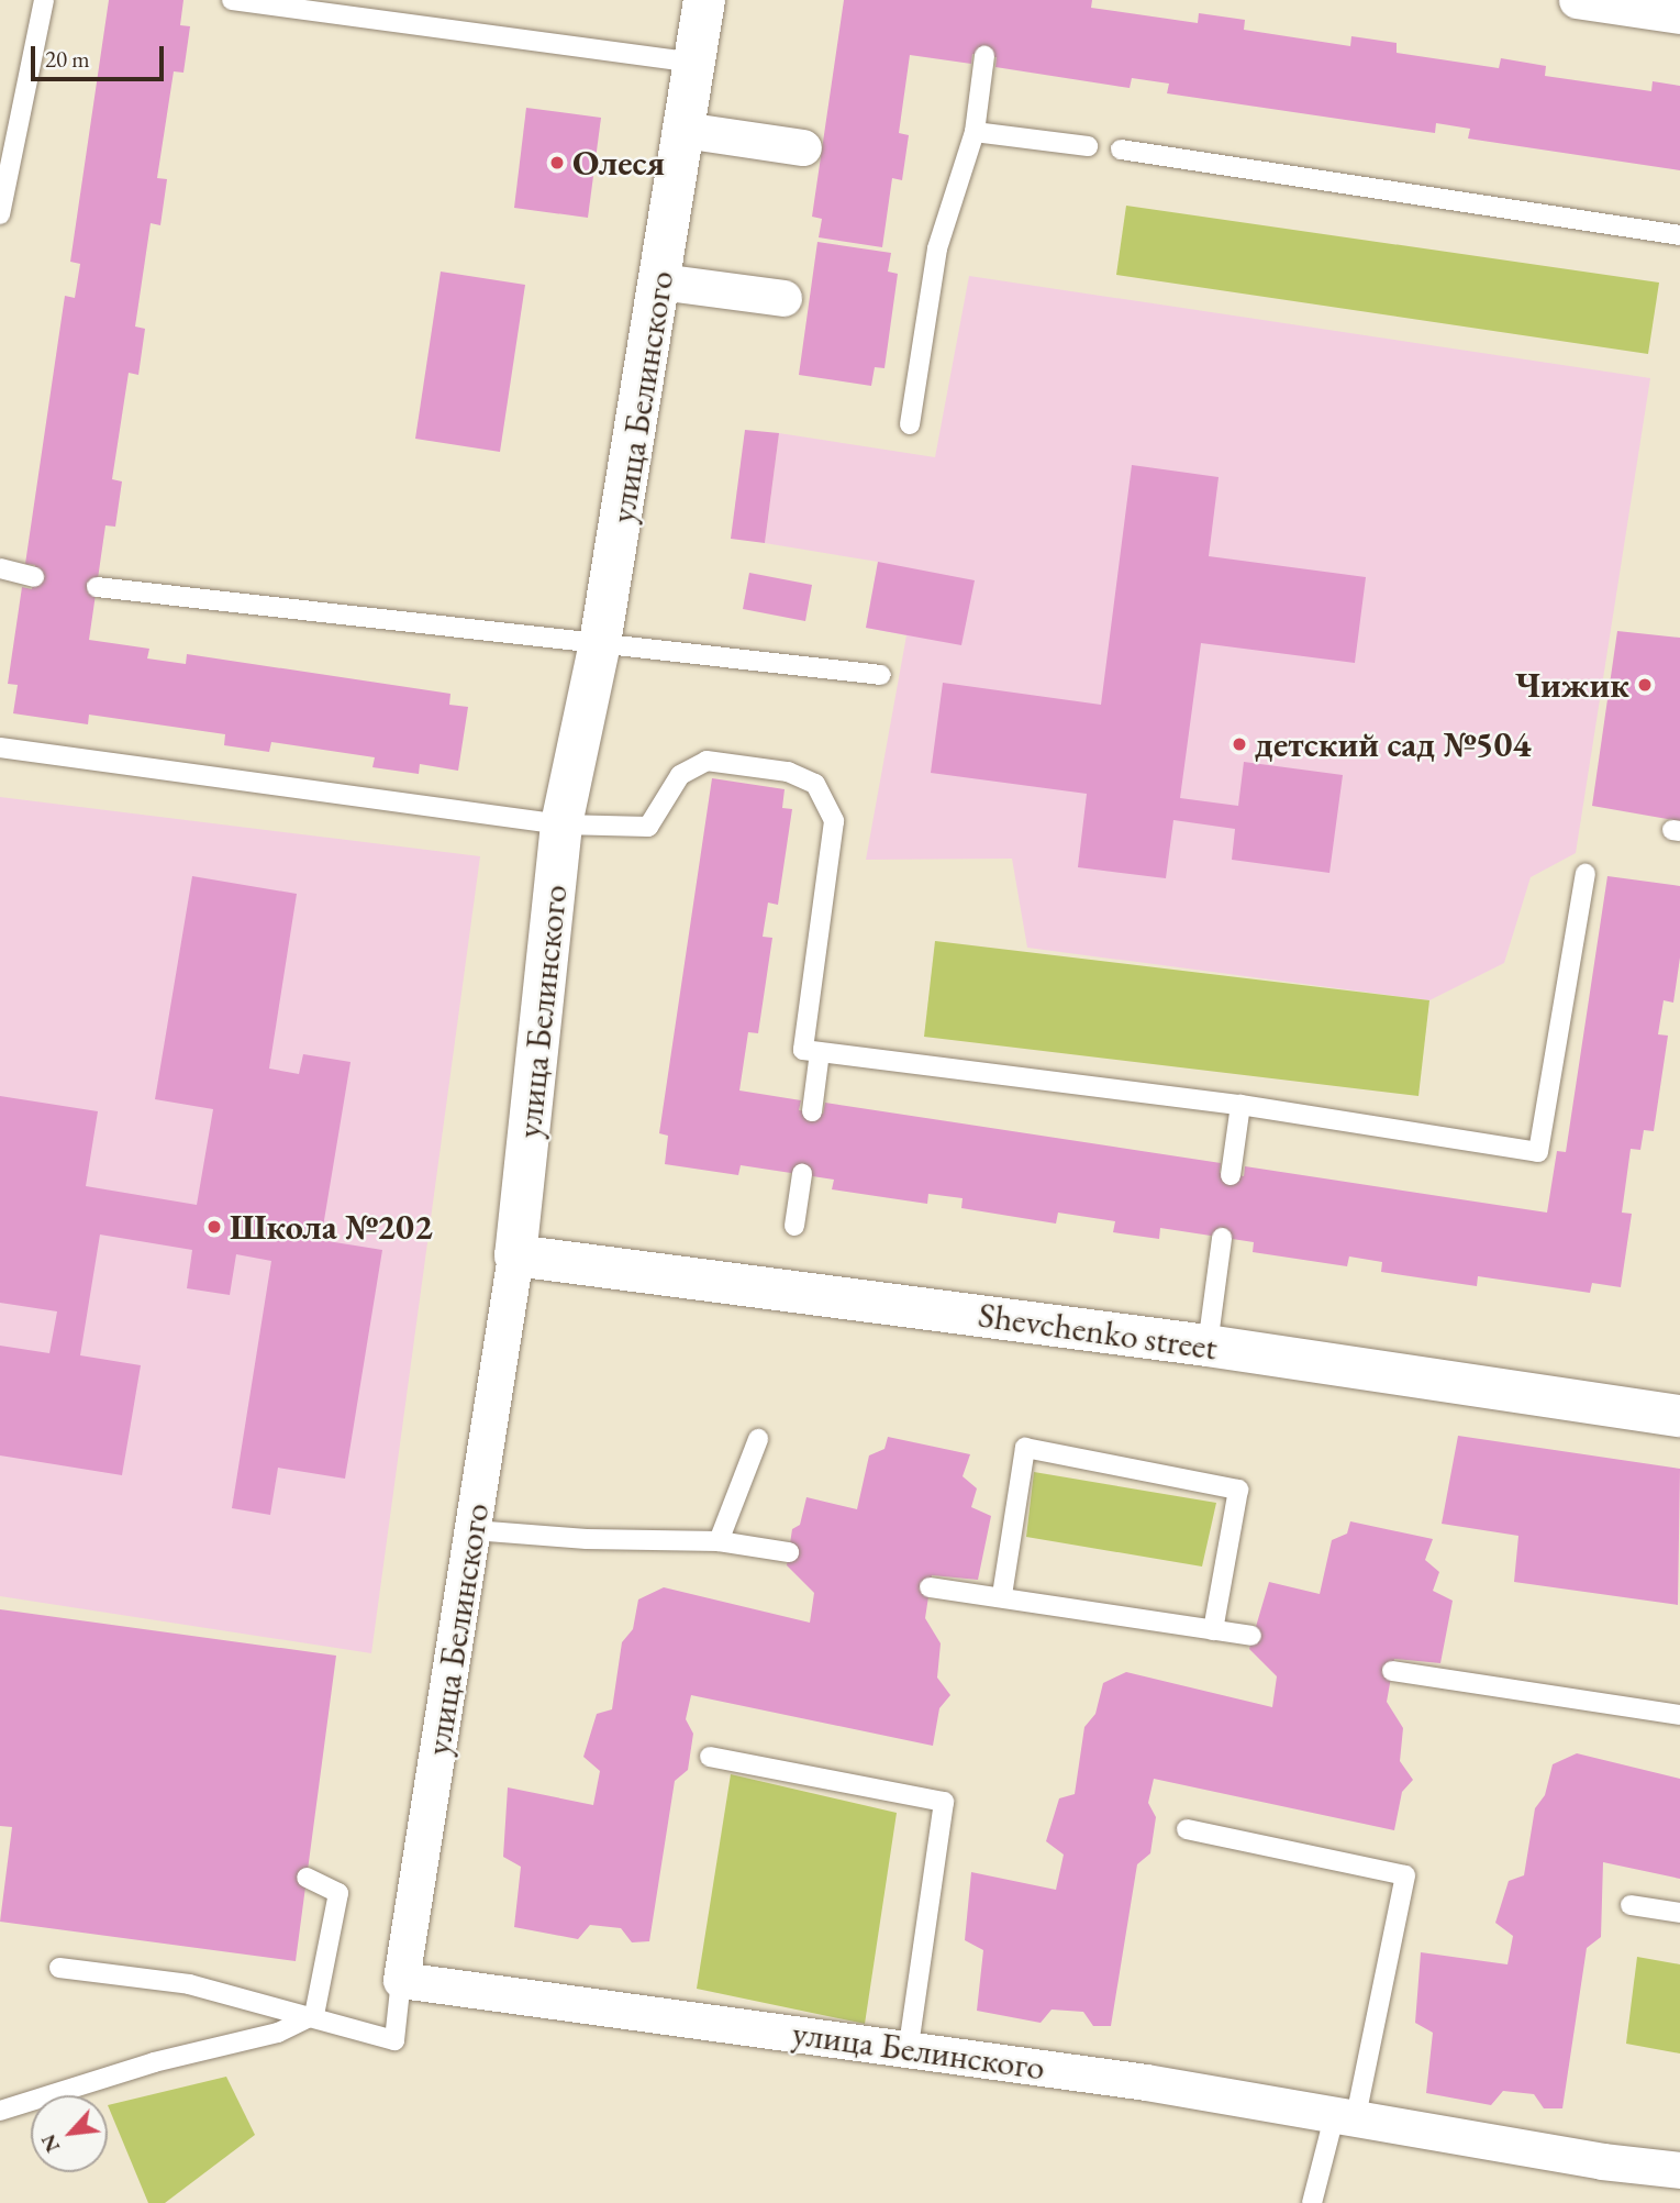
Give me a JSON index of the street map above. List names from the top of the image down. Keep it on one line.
{"streets":{"street":["улица Белинского","Shevchenko street"]},"crossings":[["улица Белинского","Shevchenko street"]],"places":["Олеся","Чижик","детский сад №504","Школа №202"],"scale_bar":"20 m","north":"bottom left"}
